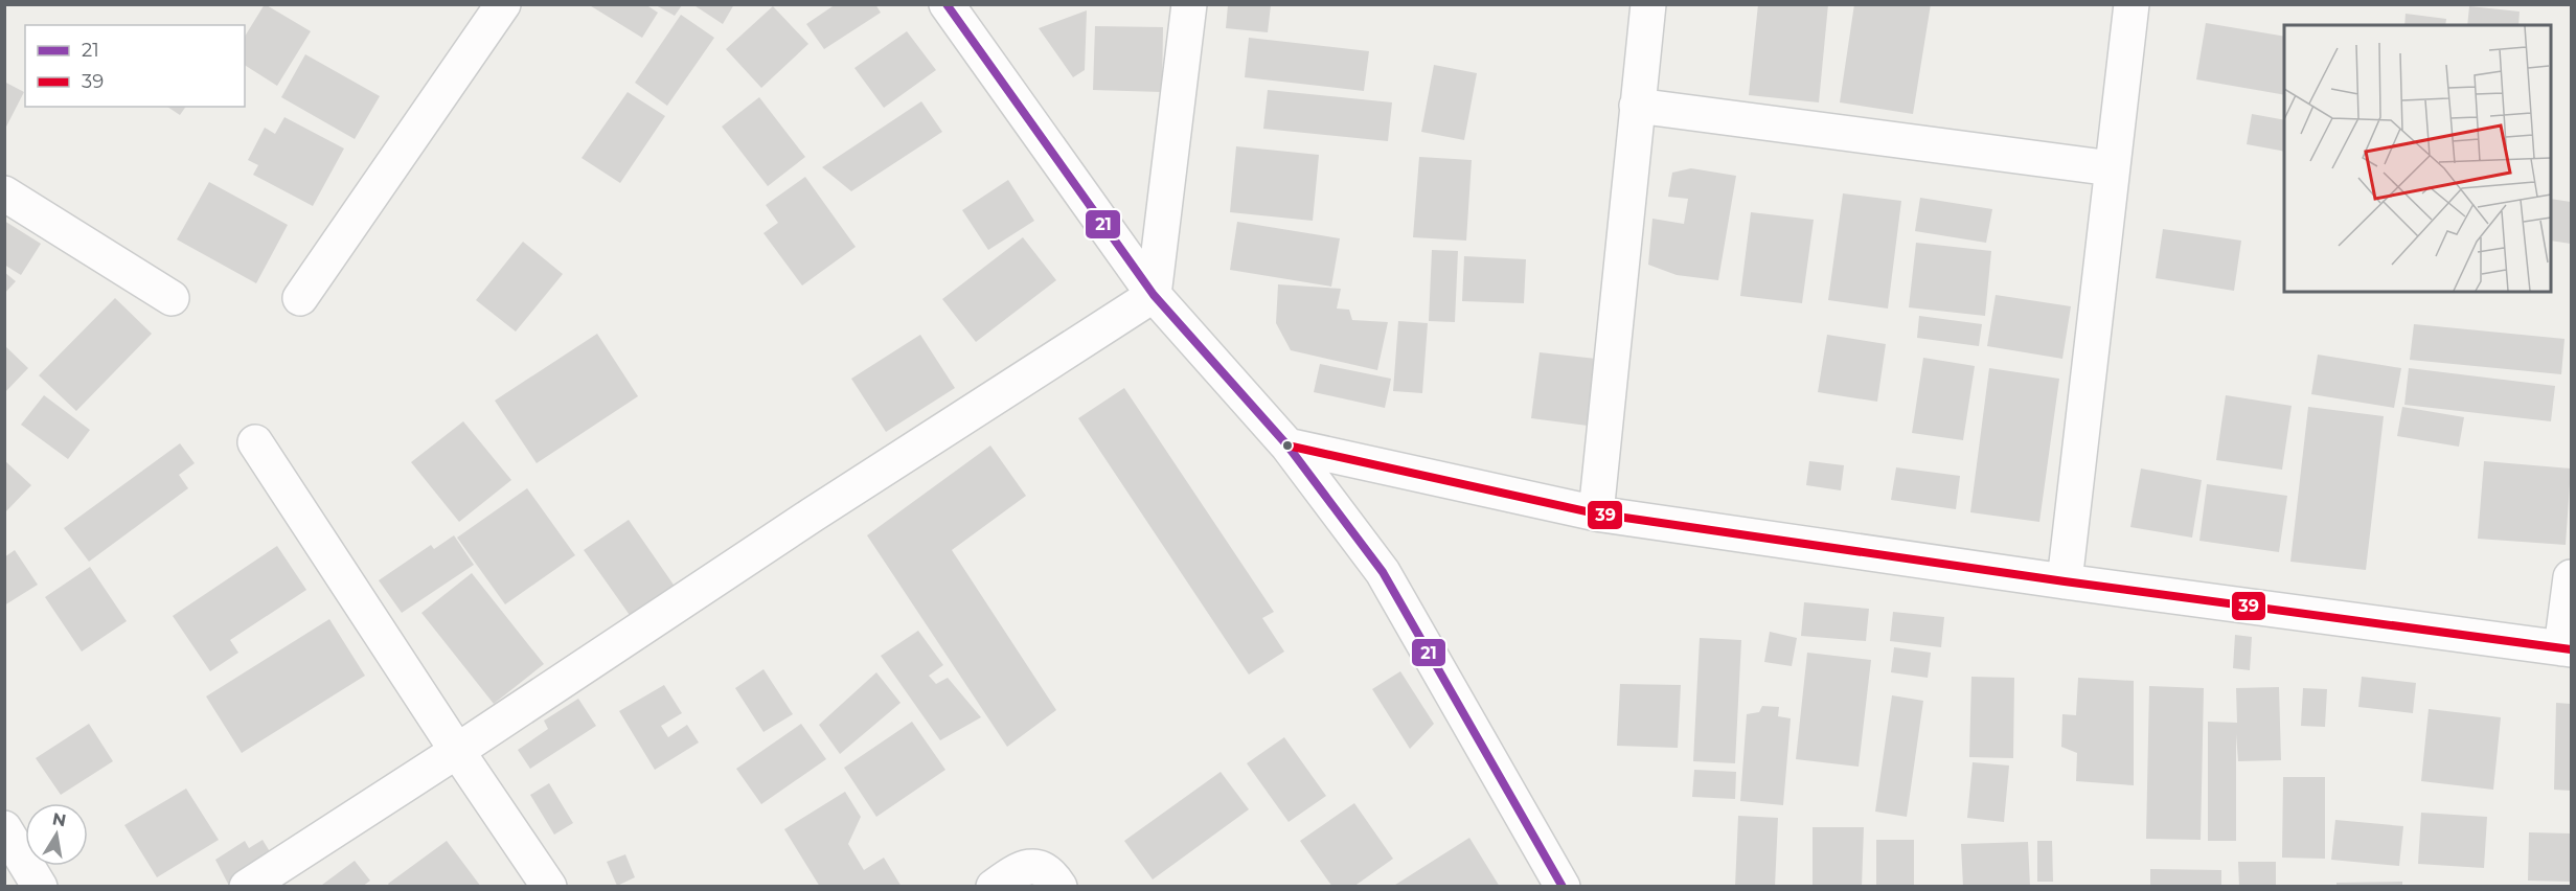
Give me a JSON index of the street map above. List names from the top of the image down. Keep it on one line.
{"lines":["transit line 21","transit line 39"],"legend":["21","39"],"north":"top"}
